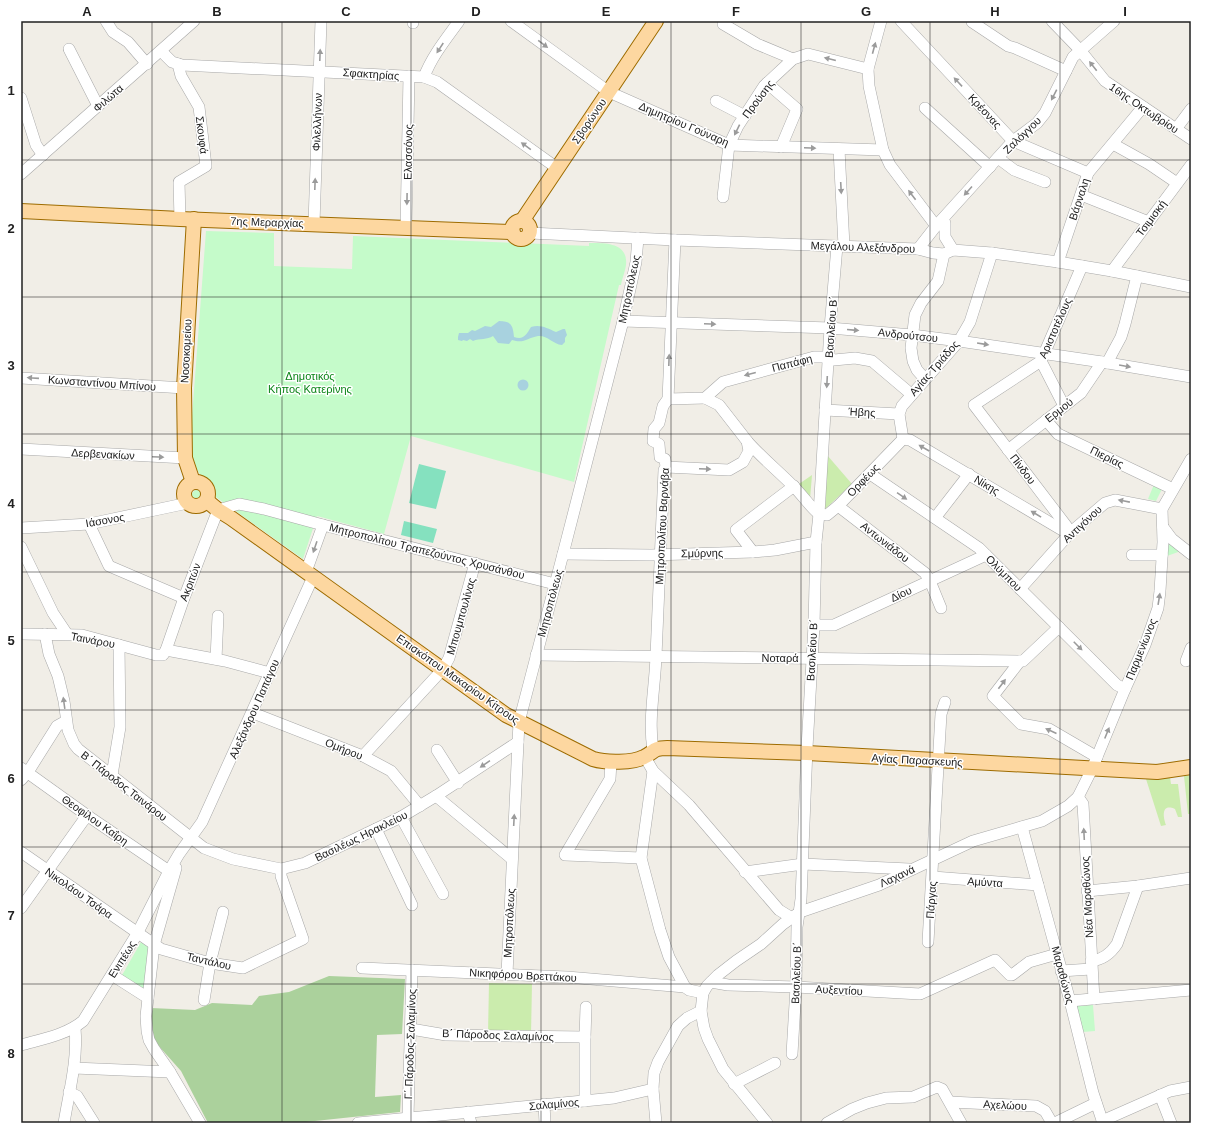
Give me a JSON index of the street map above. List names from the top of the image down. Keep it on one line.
{"streets":{"main road":["Σβορώνου","7ης Μεραρχίας","Νοσοκομείου","Επισκόπου Μακαρίου Κίτρους","Αγίας Παρασκευής"],"street":["Σφακτηρίας","Φιλώτα","Προύσης","16ης Οκτωβρίου","Κρέσνας","Φιλελλήνων","Δημητρίου Γούναρη","Σκουφά","Ζαλόγγου","Ελασσόνος","Βάρναλη","Τσιμισκή","Μεγάλου Αλεξάνδρου","Μητροπόλεως","Βασιλείου Β΄","Αριστοτέλους","Ανδρούτσου","Παπάφη","Αγίας Τριάδος","Κωνσταντίνου Μπίνου","Ερμού","Ήβης","Δερβενακίων","Πιερίας","Πίνδου","Ορφέως","Νίκης","Ιάσονος","Αντιγόνου","Μητροπολίτου Βαρνάβα","Αντωνιάδου","Μητροπολίτου Τραπεζούντος Χρυσάνθου","Σμύρνης","Ολύμπου","Ακριτών","Δίου","Μπουμπουλίνας","Ταινάρου","Παρμενίωνος","Νοταρά","Αλεξάνδρου Παπάγου","Ομήρου","Β΄ Πάροδος Ταινάρου","Θεοφίλου Καΐρη","Βασιλέως Ηρακλείου","Λαχανά","Αμύντα","Νικολάου Τσάρα","Νέα Μαραθώνος","Πάργας","Ενιπέως","Ταντάλου","Νικηφόρου Βρεττάκου","Μαραθώνος","Αυξεντίου","Β΄ Πάροδος Σαλαμίνος","Γ΄ Πάροδος Σαλαμίνος","Σαλαμίνος","Αχελώου"]},"crossings":[["Σφακτηρίας","Σβορώνου"],["Σφακτηρίας","Φιλελλήνων"],["Σφακτηρίας","Σκουφά"],["Σφακτηρίας","Ελασσόνος"],["Προύσης","Δημητρίου Γούναρη"],["16ης Οκτωβρίου","Ζαλόγγου"],["16ης Οκτωβρίου","Βάρναλη"],["Κρέσνας","Ζαλόγγου"],["Κρέσνας","Βάρναλη"],["Σβορώνου","Δημητρίου Γούναρη"],["Σβορώνου","7ης Μεραρχίας"],["Σβορώνου","Μεγάλου Αλεξάνδρου"],["Φιλελλήνων","7ης Μεραρχίας"],["Δημητρίου Γούναρη","Βασιλείου Β΄"],["Σκουφά","7ης Μεραρχίας"],["Σκουφά","Νοσοκομείου"],["Ζαλόγγου","Μεγάλου Αλεξάνδρου"],["Ελασσόνος","7ης Μεραρχίας"],["Βάρναλη","Μεγάλου Αλεξάνδρου"],["Τσιμισκή","Μεγάλου Αλεξάνδρου"],["7ης Μεραρχίας","Μεγάλου Αλεξάνδρου"],["7ης Μεραρχίας","Νοσοκομείου"],["Μεγάλου Αλεξάνδρου","Μητροπόλεως"],["Μεγάλου Αλεξάνδρου","Βασιλείου Β΄"],["Μεγάλου Αλεξάνδρου","Αριστοτέλους"],["Μεγάλου Αλεξάνδρου","Αγίας Τριάδος"],["Μεγάλου Αλεξάνδρου","Ερμού"],["Μεγάλου Αλεξάνδρου","Μητροπολίτου Βαρνάβα"],["Μητροπόλεως","Ανδρούτσου"],["Μητροπόλεως","Μητροπολίτου Τραπεζούντος Χρυσάνθου"],["Μητροπόλεως","Σμύρνης"],["Μητροπόλεως","Νοταρά"],["Μητροπόλεως","Επισκόπου Μακαρίου Κίτρους"],["Μητροπόλεως","Βασιλέως Ηρακλείου"],["Μητροπόλεως","Νικηφόρου Βρεττάκου"],["Βασιλείου Β΄","Ανδρούτσου"],["Βασιλείου Β΄","Παπάφη"],["Βασιλείου Β΄","Ήβης"],["Βασιλείου Β΄","Ορφέως"],["Βασιλείου Β΄","Σμύρνης"],["Βασιλείου Β΄","Δίου"],["Βασιλείου Β΄","Νοταρά"],["Βασιλείου Β΄","Αγίας Παρασκευής"],["Βασιλείου Β΄","Λαχανά"],["Βασιλείου Β΄","Αυξεντίου"],["Αριστοτέλους","Ανδρούτσου"],["Αριστοτέλους","Πίνδου"],["Ανδρούτσου","Αγίας Τριάδος"],["Ανδρούτσου","Ερμού"],["Ανδρούτσου","Μητροπολίτου Βαρνάβα"],["Νοσοκομείου","Κωνσταντίνου Μπίνου"],["Νοσοκομείου","Δερβενακίων"],["Νοσοκομείου","Ιάσονος"],["Νοσοκομείου","Επισκόπου Μακαρίου Κίτρους"],["Παπάφη","Αγίας Τριάδος"],["Αγίας Τριάδος","Ήβης"],["Ερμού","Πιερίας"],["Ερμού","Πίνδου"],["Πίνδου","Νίκης"],["Πίνδου","Αντιγόνου"],["Ορφέως","Νίκης"],["Ορφέως","Αντωνιάδου"],["Ορφέως","Ολύμπου"],["Νίκης","Αντιγόνου"],["Ιάσονος","Επισκόπου Μακαρίου Κίτρους"],["Αντιγόνου","Ολύμπου"],["Αντιγόνου","Παρμενίωνος"],["Μητροπολίτου Βαρνάβα","Σμύρνης"],["Μητροπολίτου Βαρνάβα","Νοταρά"],["Μητροπολίτου Βαρνάβα","Επισκόπου Μακαρίου Κίτρους"],["Μητροπολίτου Βαρνάβα","Αγίας Παρασκευής"],["Αντωνιάδου","Δίου"],["Μητροπολίτου Τραπεζούντος Χρυσάνθου","Μπουμπουλίνας"],["Μητροπολίτου Τραπεζούντος Χρυσάνθου","Επισκόπου Μακαρίου Κίτρους"],["Μητροπολίτου Τραπεζούντος Χρυσάνθου","Αλεξάνδρου Παπάγου"],["Ολύμπου","Δίου"],["Ολύμπου","Παρμενίωνος"],["Ακριτών","Ταινάρου"],["Ακριτών","Επισκόπου Μακαρίου Κίτρους"],["Μπουμπουλίνας","Επισκόπου Μακαρίου Κίτρους"],["Μπουμπουλίνας","Ομήρου"],["Ταινάρου","Αλεξάνδρου Παπάγου"],["Ταινάρου","Β΄ Πάροδος Ταινάρου"],["Παρμενίωνος","Αγίας Παρασκευής"],["Παρμενίωνος","Λαχανά"],["Επισκόπου Μακαρίου Κίτρους","Αλεξάνδρου Παπάγου"],["Επισκόπου Μακαρίου Κίτρους","Αγίας Παρασκευής"],["Αλεξάνδρου Παπάγου","Ομήρου"],["Αλεξάνδρου Παπάγου","Β΄ Πάροδος Ταινάρου"],["Αλεξάνδρου Παπάγου","Βασιλέως Ηρακλείου"],["Αλεξάνδρου Παπάγου","Ενιπέως"],["Ομήρου","Βασιλέως Ηρακλείου"],["Αγίας Παρασκευής","Λαχανά"],["Αγίας Παρασκευής","Πάργας"],["Β΄ Πάροδος Ταινάρου","Βασιλέως Ηρακλείου"],["Β΄ Πάροδος Ταινάρου","Ενιπέως"],["Θεοφίλου Καΐρη","Ενιπέως"],["Βασιλέως Ηρακλείου","Ενιπέως"],["Βασιλέως Ηρακλείου","Ταντάλου"],["Λαχανά","Νέα Μαραθώνος"],["Λαχανά","Πάργας"],["Λαχανά","Μαραθώνος"],["Λαχανά","Αυξεντίου"],["Αμύντα","Πάργας"],["Αμύντα","Μαραθώνος"],["Νικολάου Τσάρα","Ενιπέως"],["Νικολάου Τσάρα","Ταντάλου"],["Ενιπέως","Ταντάλου"],["Νικηφόρου Βρεττάκου","Γ΄ Πάροδος Σαλαμίνος"],["Μαραθώνος","Αυξεντίου"],["Β΄ Πάροδος Σαλαμίνος","Γ΄ Πάροδος Σαλαμίνος"],["Γ΄ Πάροδος Σαλαμίνος","Σαλαμίνος"]],"one_way":["Σφακτηρίας","16ης Οκτωβρίου","Φιλελλήνων","Ζαλόγγου","Ελασσόνος","Ανδρούτσου","Παπάφη","Κωνσταντίνου Μπίνου","Δερβενακίων","Νίκης","Αντιγόνου","Ολύμπου","Παρμενίωνος","Νέα Μαραθώνος"],"parks":["Δημοτικός Κήπος Κατερίνης"],"grid":{"columns":["A","B","C","D","E","F","G","H","I"],"rows":["1","2","3","4","5","6","7","8"]}}
